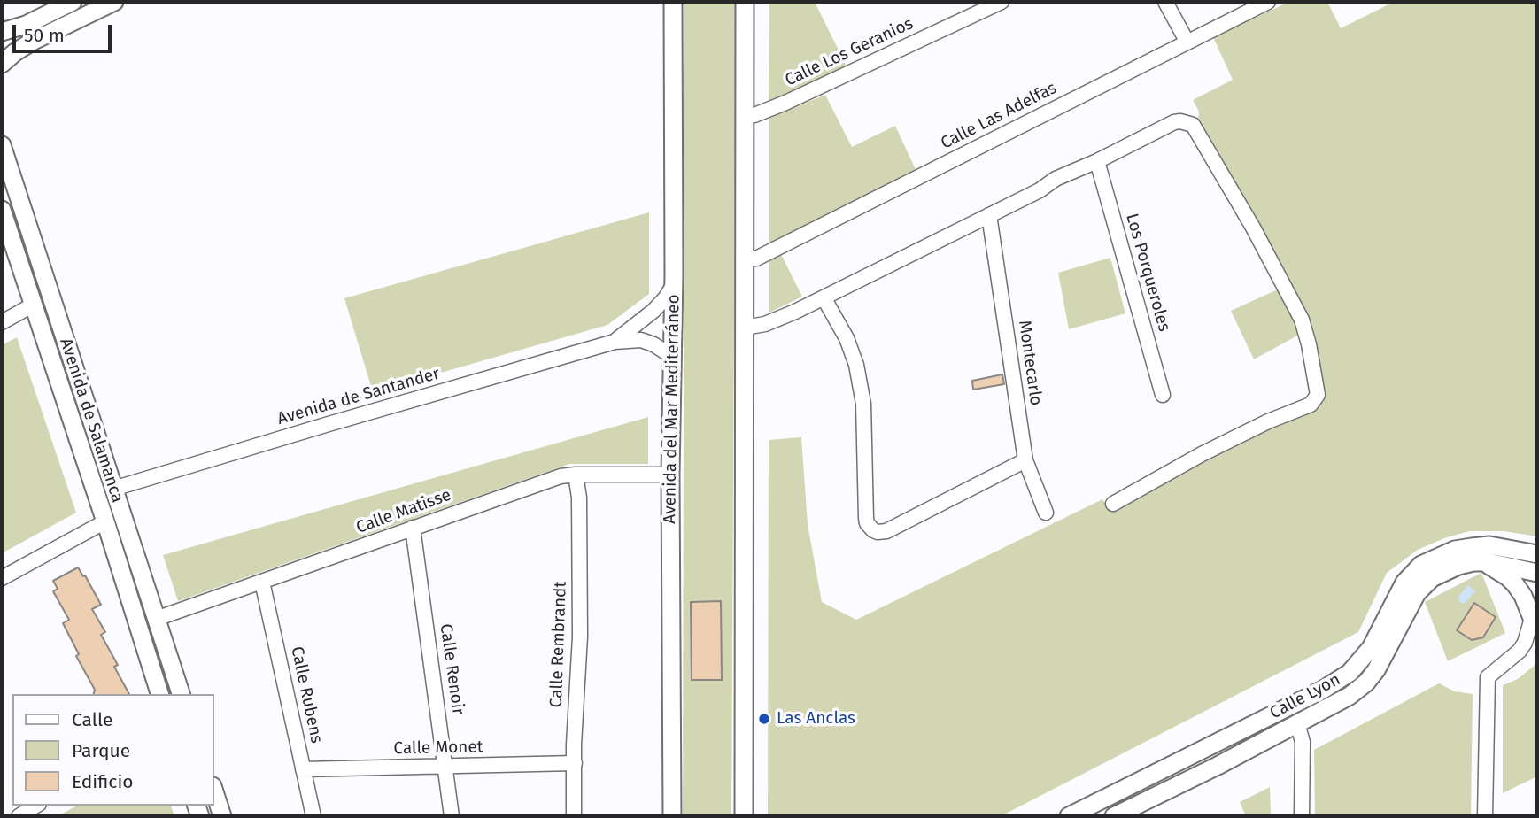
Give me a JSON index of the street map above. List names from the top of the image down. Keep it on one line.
{"streets":{"street":["Calle Los Geranios","Calle Las Adelfas","Los Porqueroles","Montecarlo","Avenida de Santander","Avenida del Mar Mediterráneo","Avenida de Salamanca","Calle Matisse","Calle Rembrandt","Calle Renoir","Calle Rubens","Calle Lyon","Calle Monet"]},"crossings":[["Avenida de Santander","Avenida del Mar Mediterráneo"],["Avenida de Santander","Avenida de Salamanca"],["Avenida del Mar Mediterráneo","Calle Matisse"],["Avenida de Salamanca","Calle Matisse"],["Calle Matisse","Calle Rembrandt"],["Calle Matisse","Calle Renoir"],["Calle Matisse","Calle Rubens"],["Calle Rembrandt","Calle Monet"],["Calle Renoir","Calle Monet"],["Calle Rubens","Calle Monet"]],"places":["Las Anclas"],"legend":["Calle","Parque","Edificio"],"scale_bar":"50 m"}
